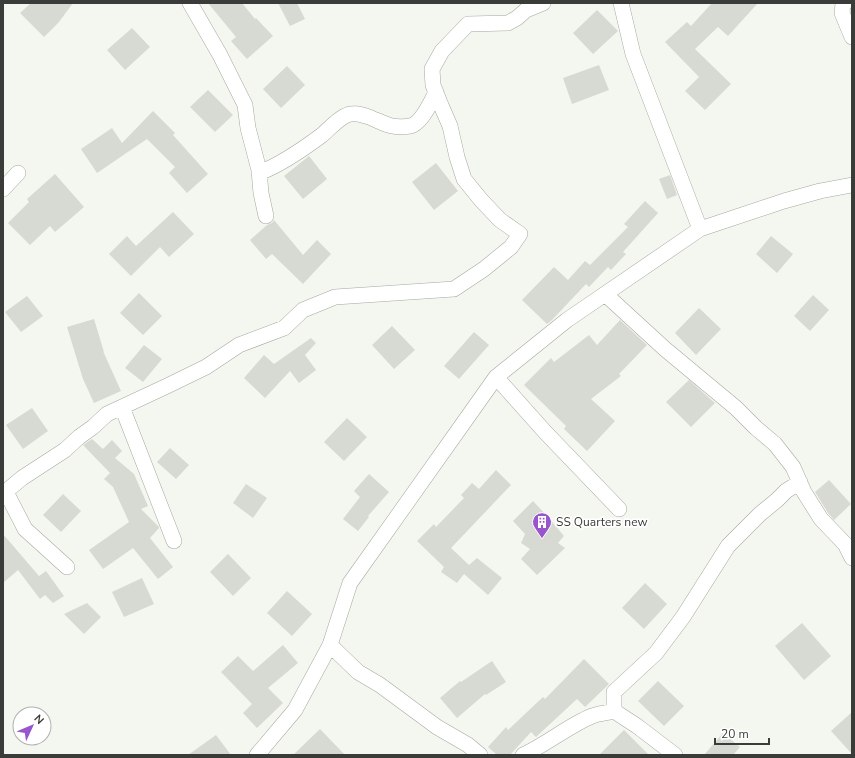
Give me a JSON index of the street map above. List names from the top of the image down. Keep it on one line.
{"places":{"building":["SS Quarters new"]},"scale_bar":"20 m","north":"top right"}
